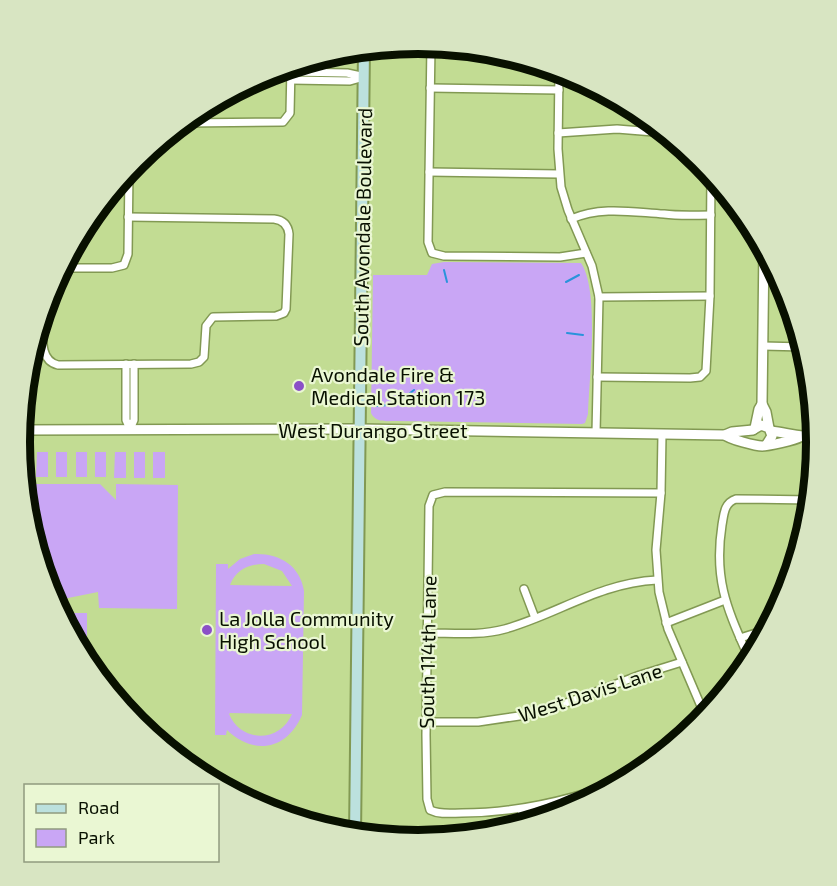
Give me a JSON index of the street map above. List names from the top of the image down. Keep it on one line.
{"streets":{"main road":["South Avondale Boulevard"],"street":["West Durango Street","South 114th Lane","West Davis Lane"]},"crossings":[["South Avondale Boulevard","West Durango Street"],["South 114th Lane","West Davis Lane"]],"places":["Avondale Fire & Medical Station 173","La Jolla Community High School"],"legend":["Road","Park"]}
